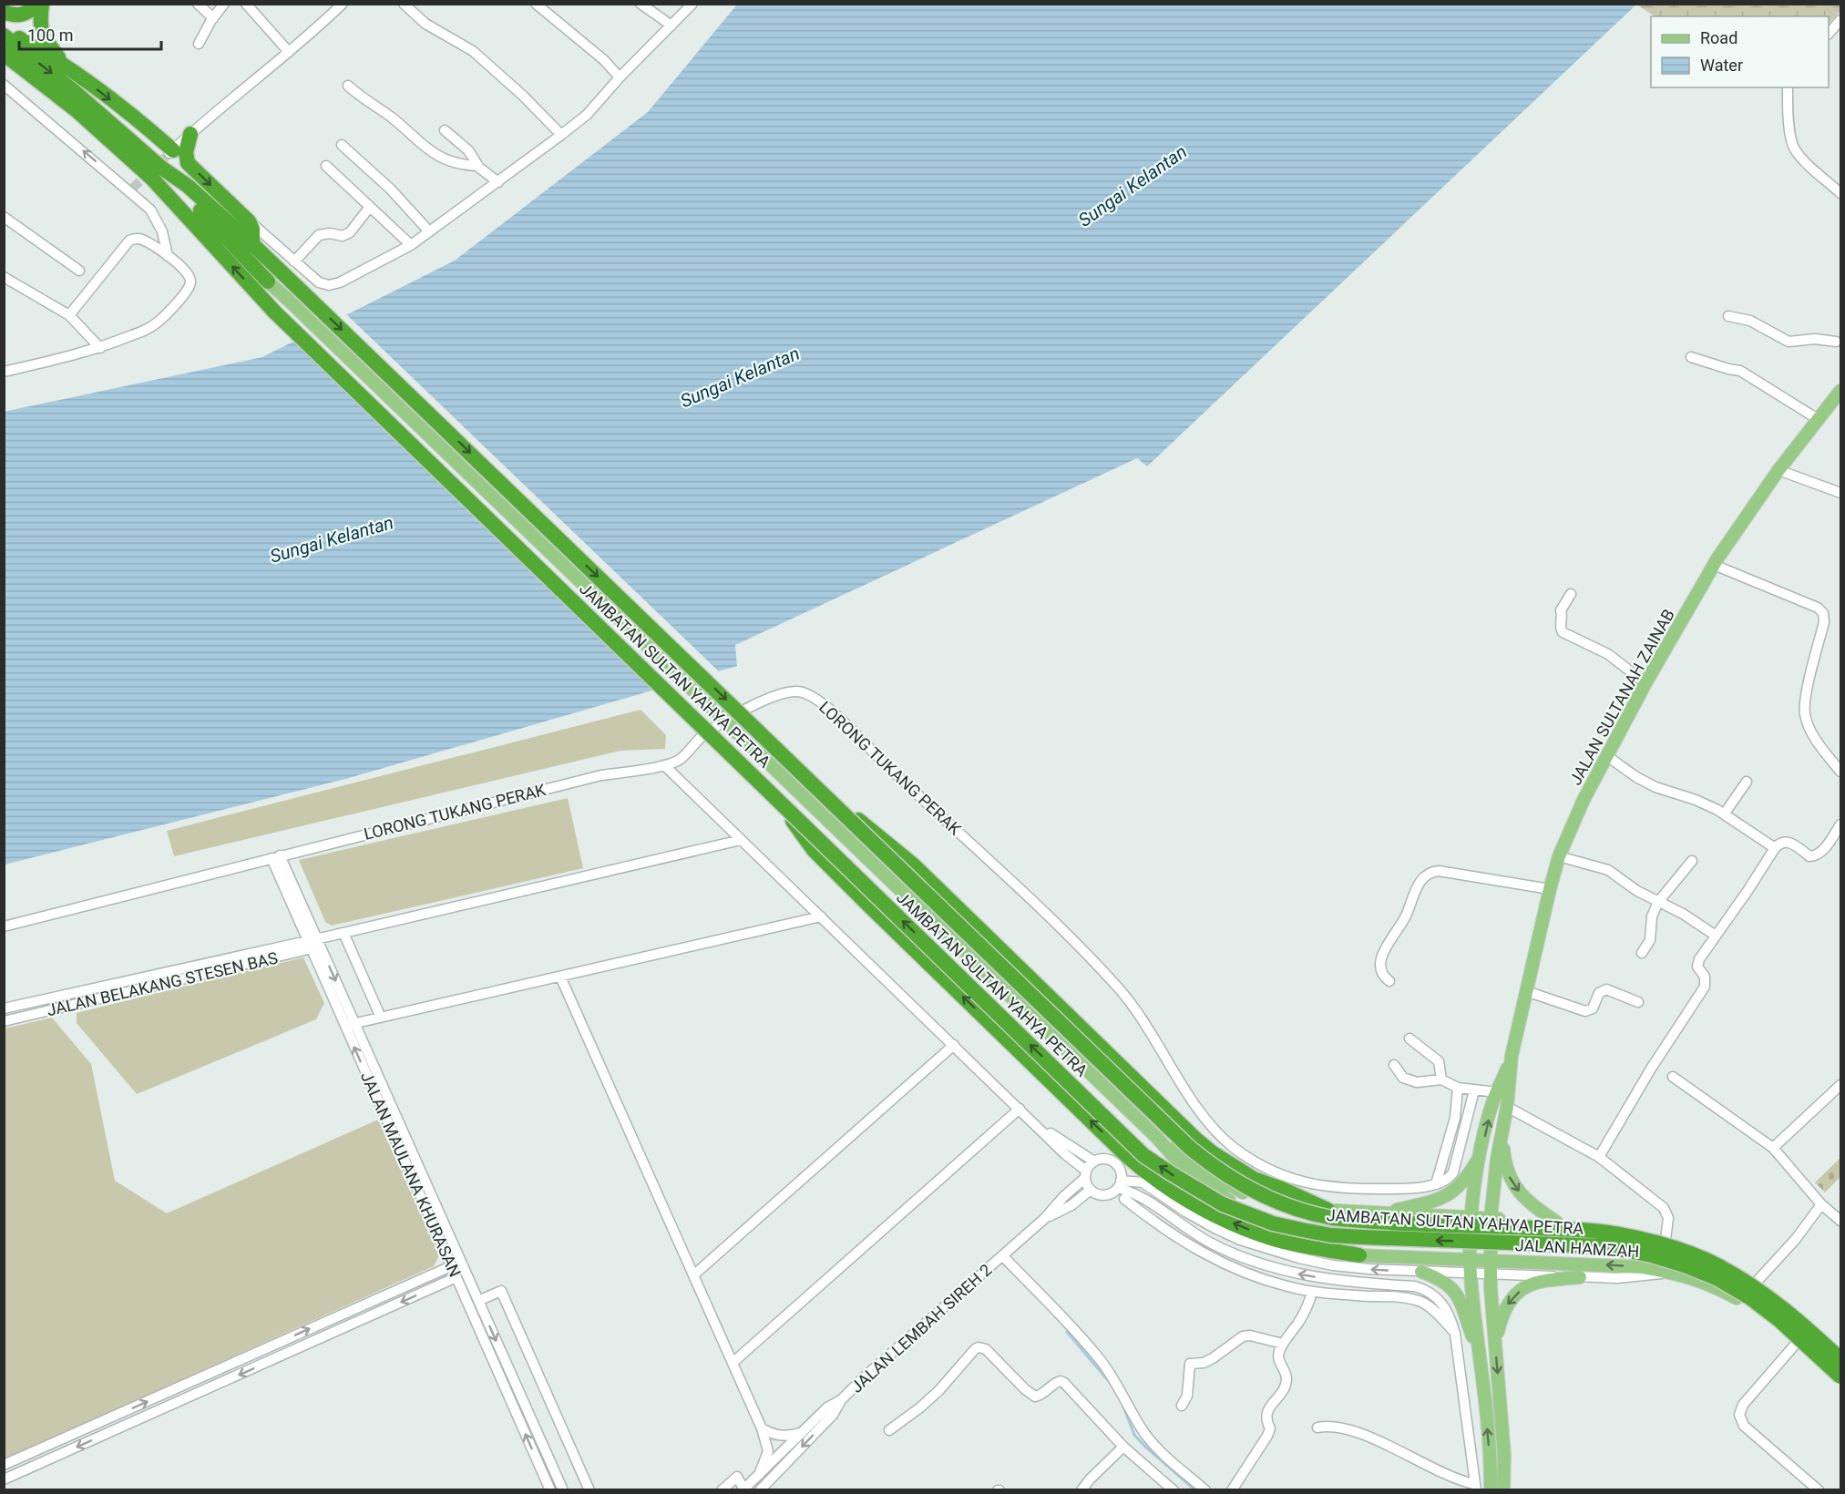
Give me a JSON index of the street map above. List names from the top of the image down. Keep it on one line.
{"streets":{"highway":["JAMBATAN SULTAN YAHYA PETRA"],"main road":["JALAN SULTANAH ZAINAB","JALAN HAMZAH"],"street":["LORONG TUKANG PERAK","JALAN BELAKANG STESEN BAS","JALAN MAULANA KHURASAN","JALAN LEMBAH SIREH 2"]},"crossings":[["JAMBATAN SULTAN YAHYA PETRA","JALAN HAMZAH"],["LORONG TUKANG PERAK","JALAN MAULANA KHURASAN"],["JALAN BELAKANG STESEN BAS","JALAN MAULANA KHURASAN"]],"water":["Sungai Kelantan"],"legend":["Road","Water"],"scale_bar":"100 m"}
